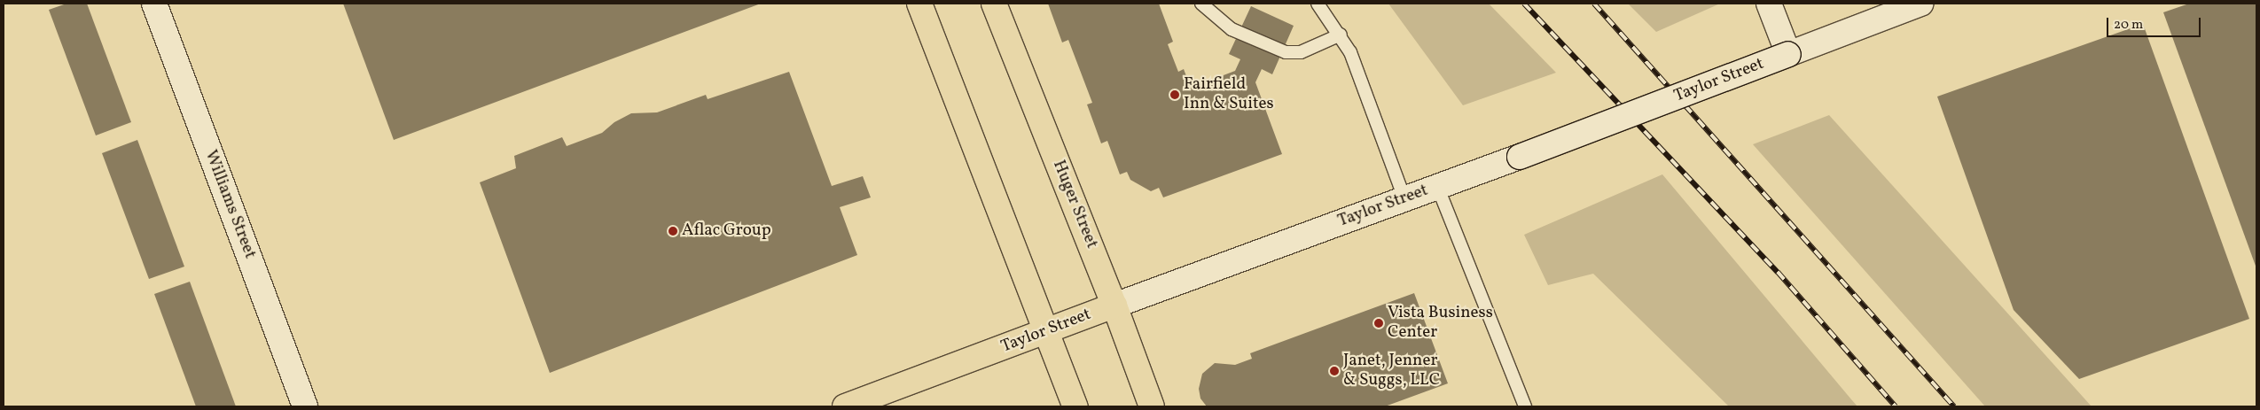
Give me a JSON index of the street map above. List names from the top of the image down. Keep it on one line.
{"streets":{"highway":["Taylor Street","Huger Street"],"main road":["Williams Street"]},"crossings":[["Taylor Street","Huger Street"]],"places":["Fairfield Inn & Suites","Aflac Group","Vista Business Center","Janet, Jenner & Suggs, LLC"],"scale_bar":"20 m"}
